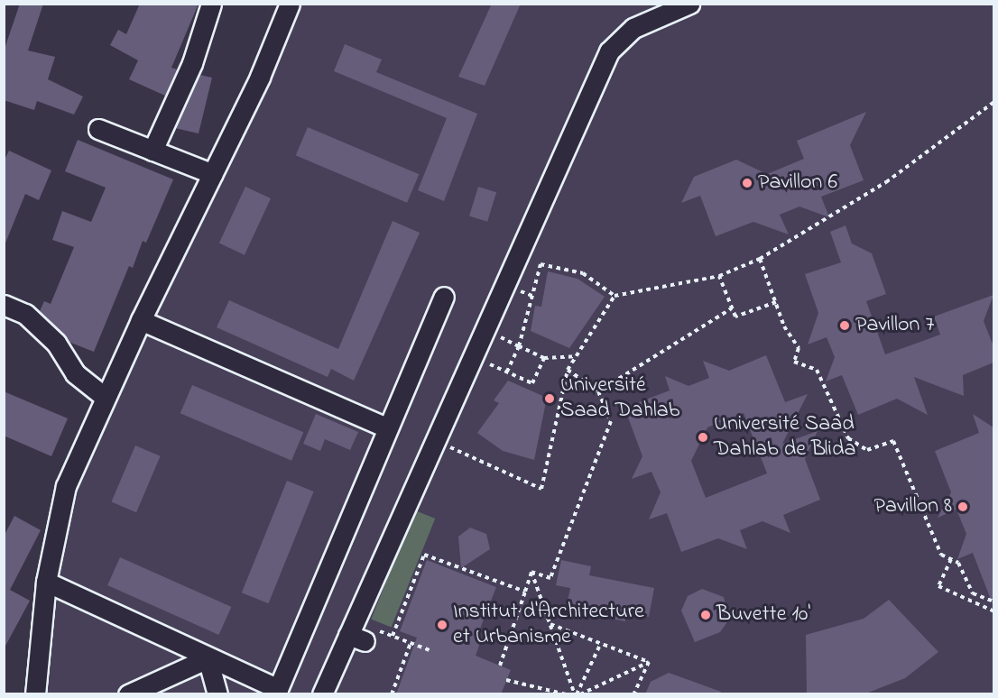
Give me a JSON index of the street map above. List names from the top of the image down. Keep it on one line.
{"places":["Pavillon 6","Pavillon 7","Université Saad Dahlab","Université Saad Dahlab de Blida","Pavillon 8","Buvette 10'","Institut d'Architecture et Urbanisme"]}
